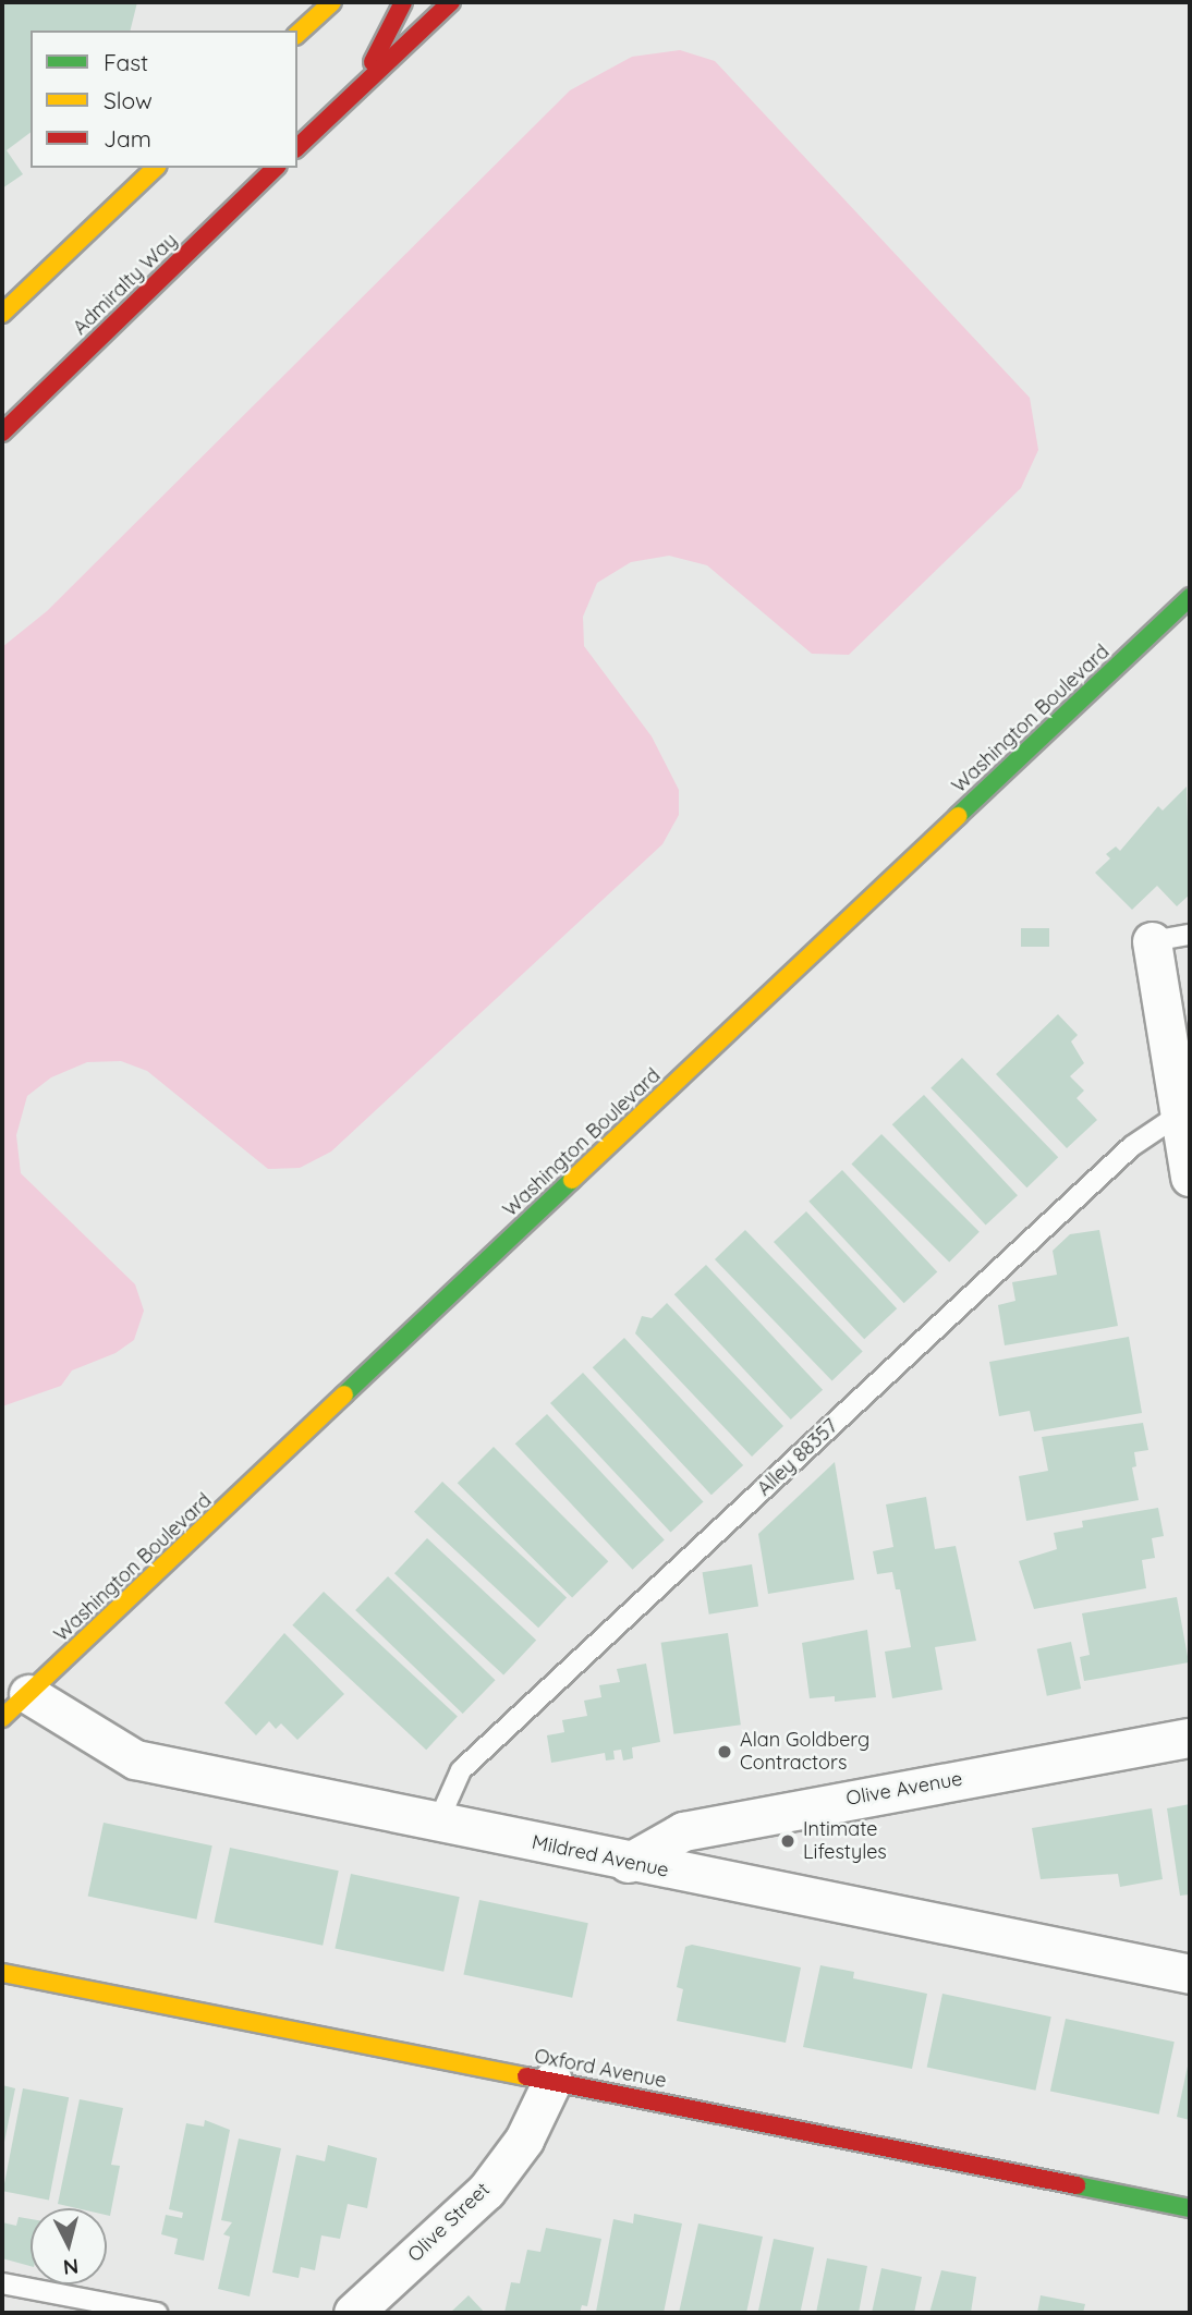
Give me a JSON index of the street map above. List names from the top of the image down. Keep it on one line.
{"streets":{"street":["Admiralty Way","Washington Boulevard","Olive Avenue","Mildred Avenue","Oxford Avenue","Olive Street"],"lane":["Alley 88357"]},"crossings":[["Washington Boulevard","Mildred Avenue"],["Alley 88357","Mildred Avenue"],["Olive Avenue","Mildred Avenue"],["Oxford Avenue","Olive Street"]],"places":["Alan Goldberg Contractors","Intimate Lifestyles"],"legend":["Fast","Slow","Jam"],"north":"bottom"}
